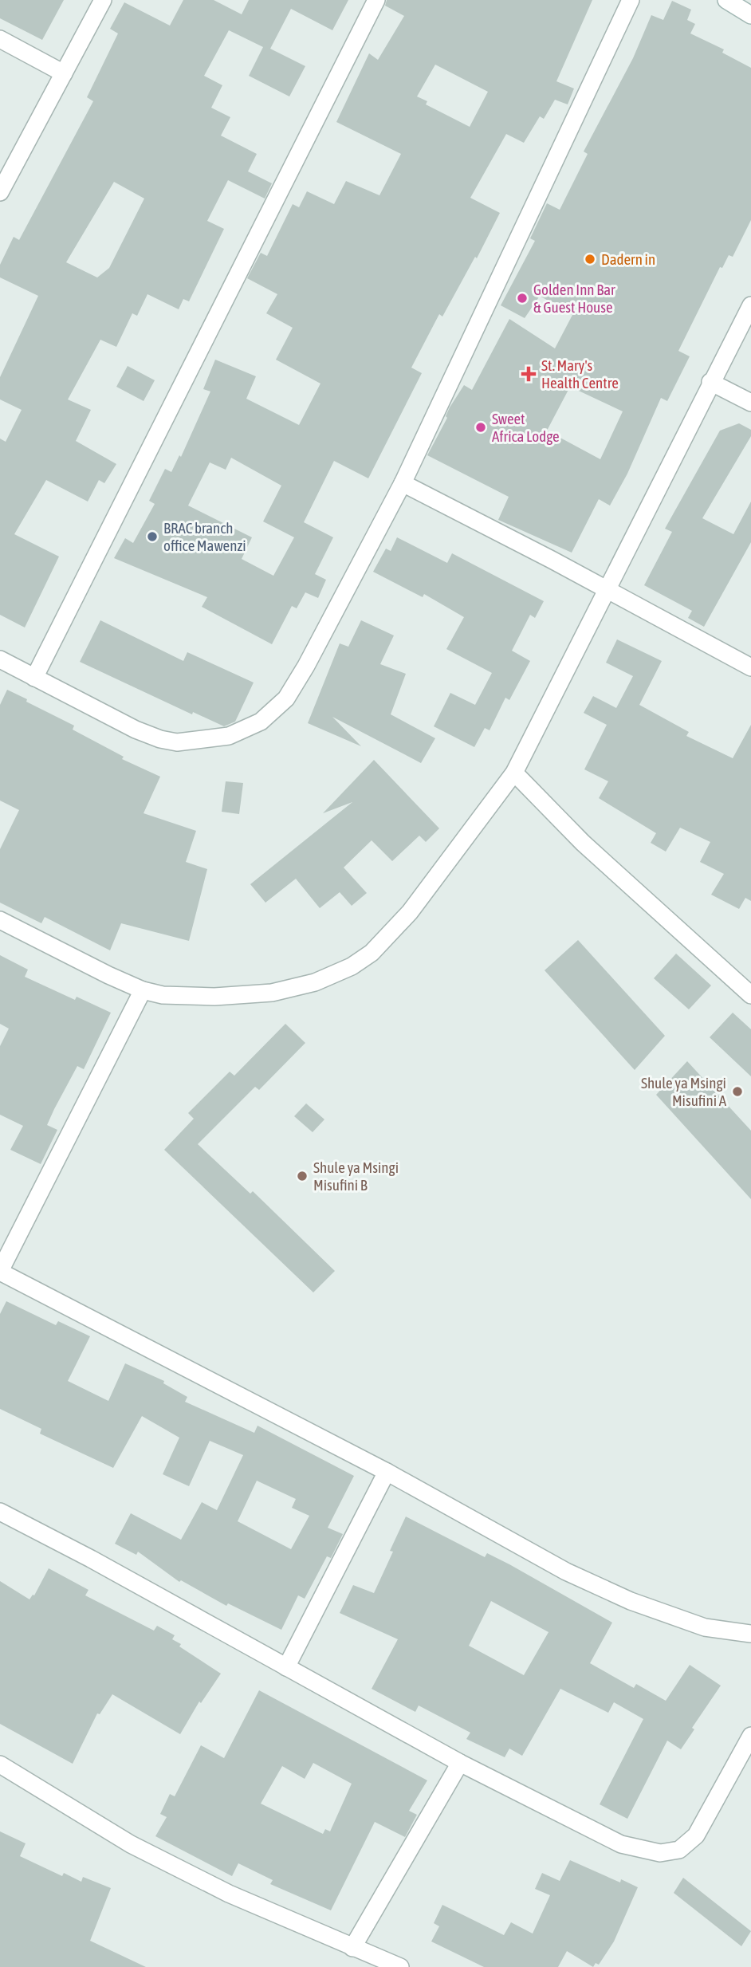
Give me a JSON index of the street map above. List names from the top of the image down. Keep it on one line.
{"places":{"other":["Dadern in","Golden Inn Bar & Guest House","Sweet Africa Lodge","BRAC branch office Mawenzi","Shule ya Msingi Misufini A","Shule ya Msingi Misufini B"],"health":["St. Mary's Health Centre"]}}
